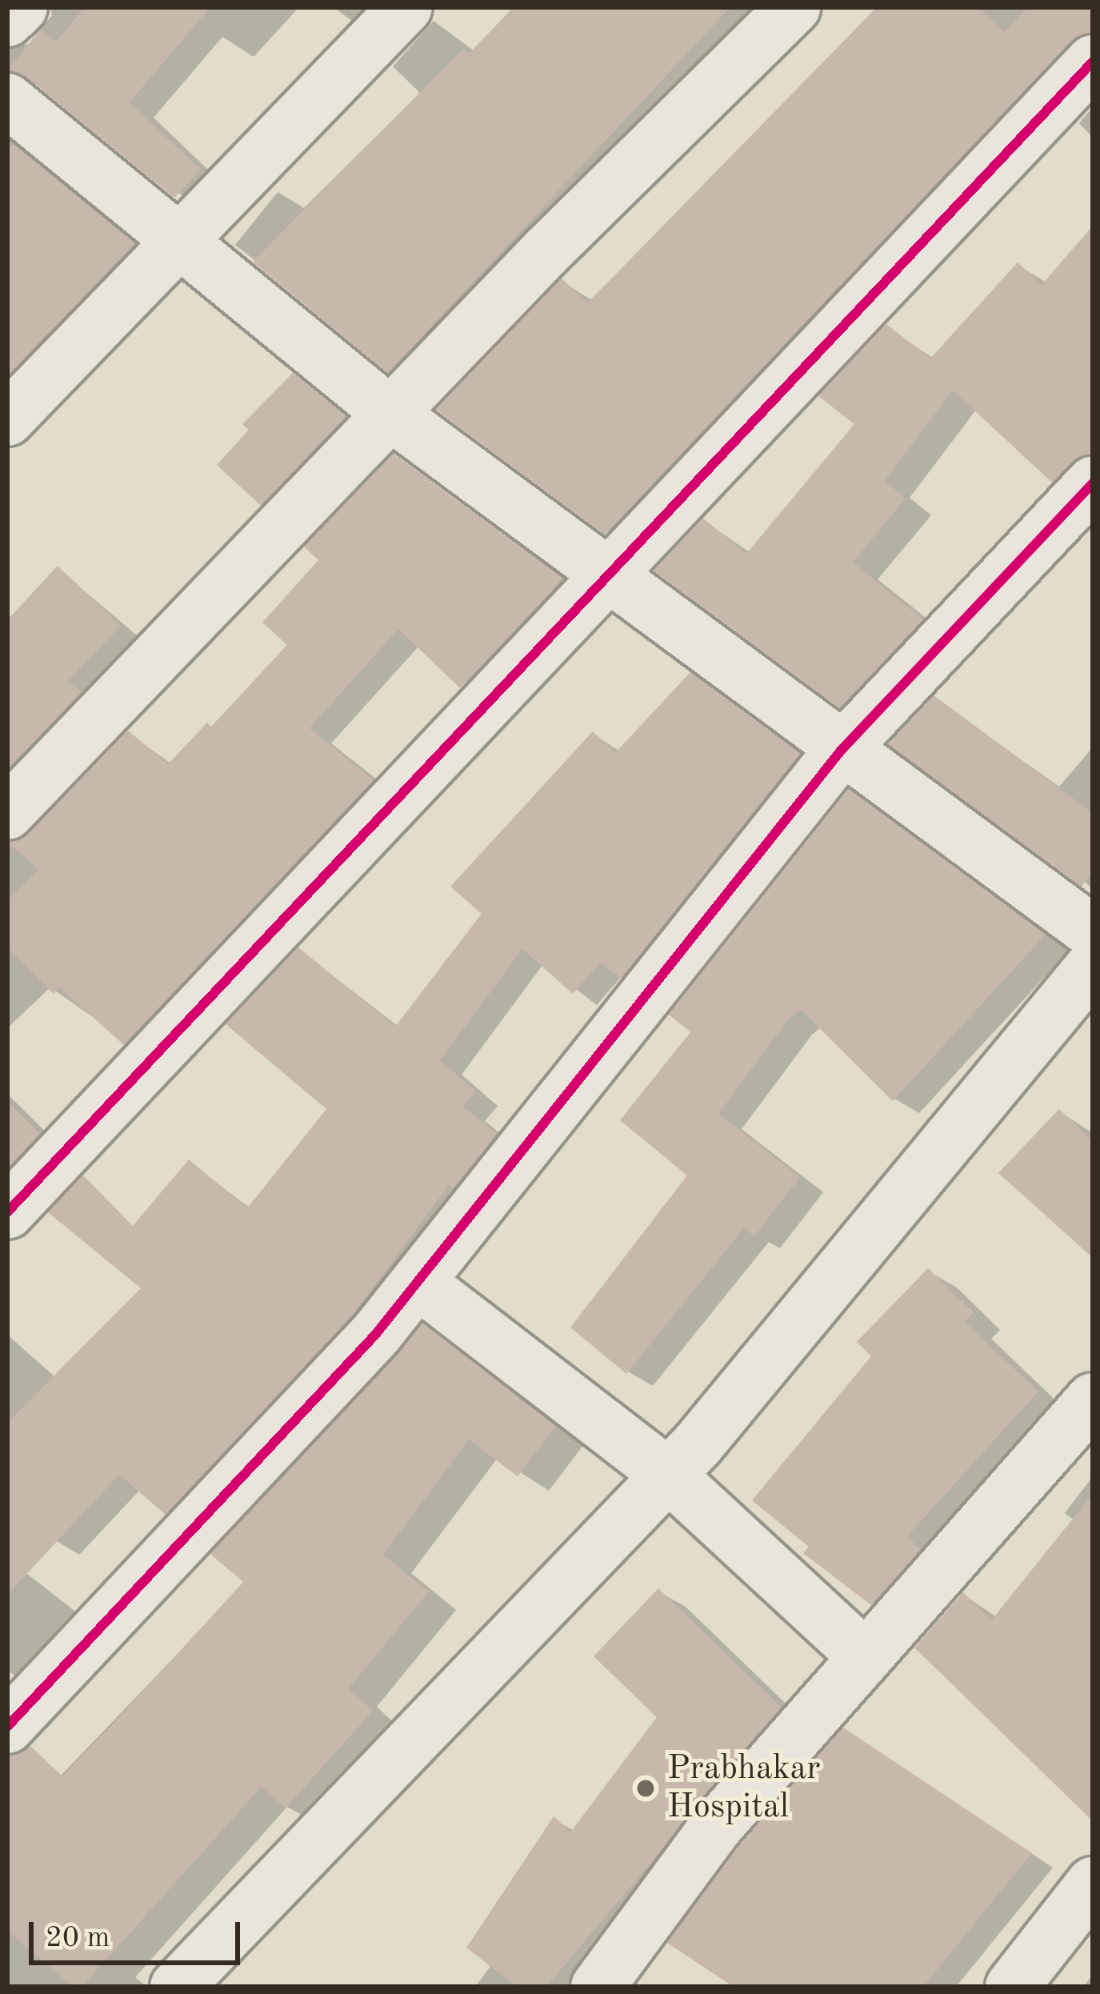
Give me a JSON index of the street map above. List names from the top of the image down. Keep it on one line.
{"places":["Prabhakar Hospital"],"scale_bar":"20 m"}
